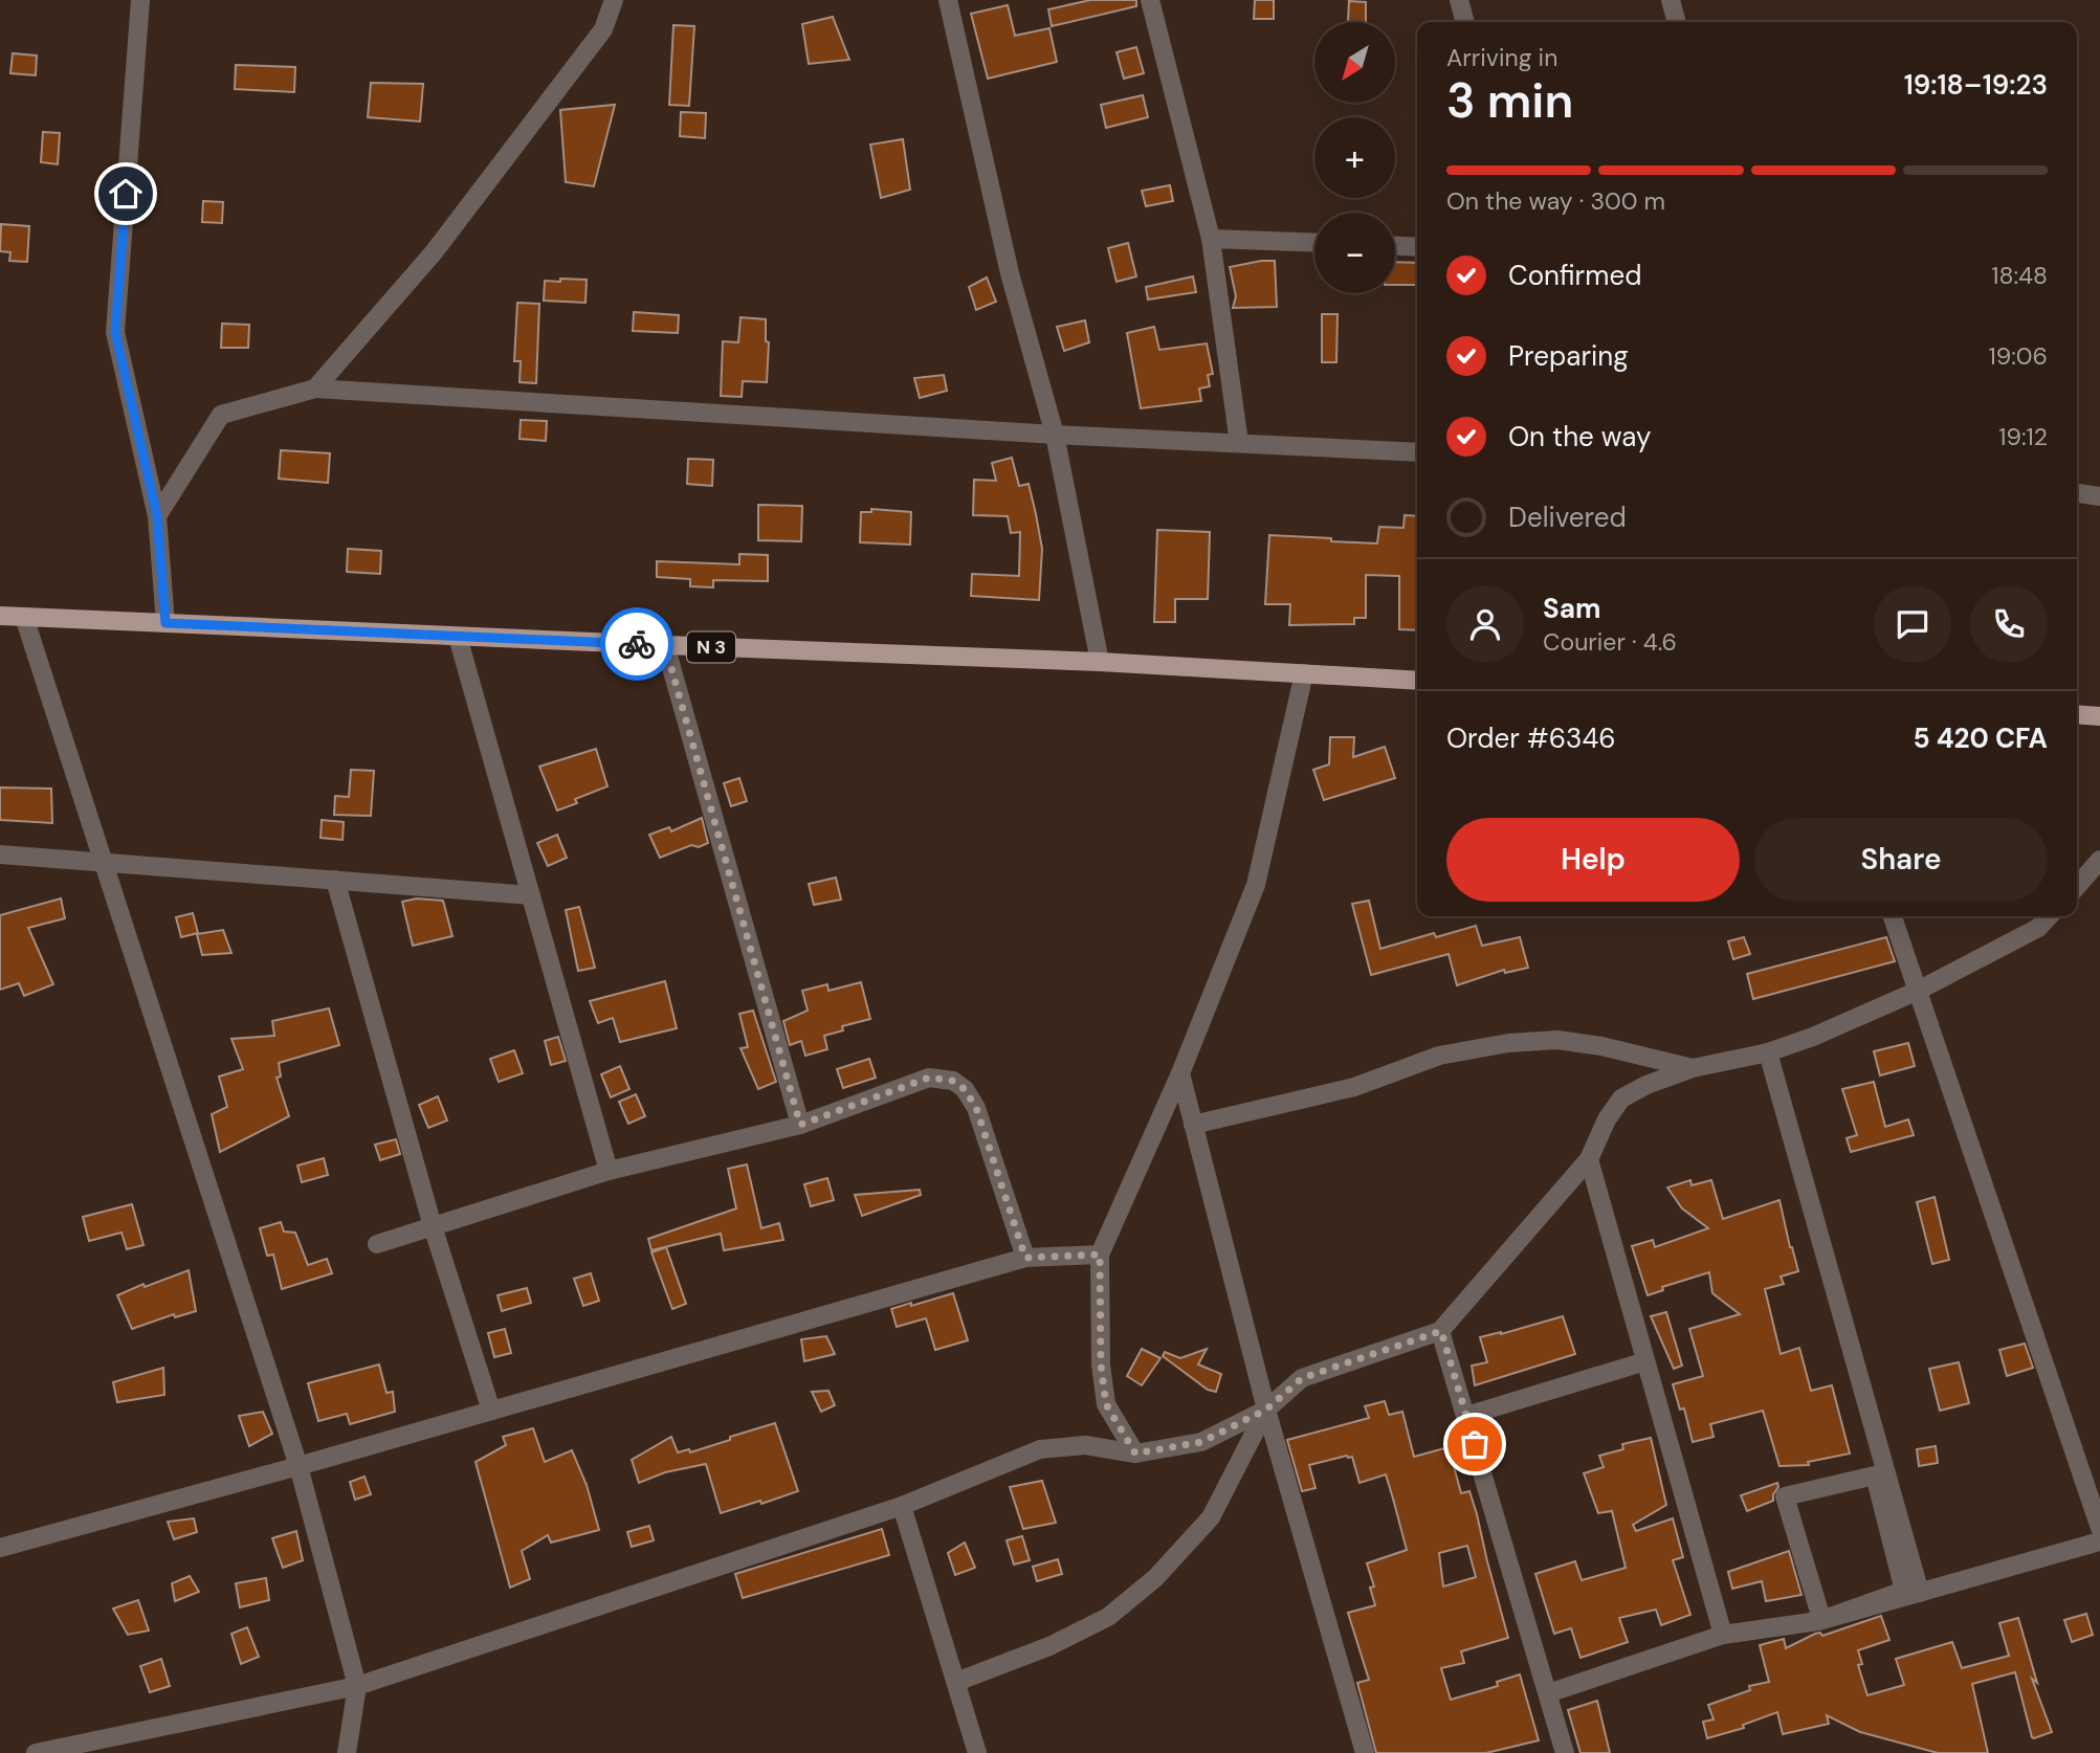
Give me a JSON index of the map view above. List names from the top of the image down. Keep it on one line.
{"streets":{"main road":["N 3"]},"north":"bottom left","page":{"map_buttons":["+","−"],"heading":["3 min","Arriving in","19:18–19:23"],"panel":["Sam","Courier · 4.6","Order #6346","5 420 CFA"],"bar":"On the way · 300 m","list":[["Confirmed","18:48"],["Preparing","19:06"],["On the way","19:12"],"Delivered"],"buttons":["Help","Share"]}}
